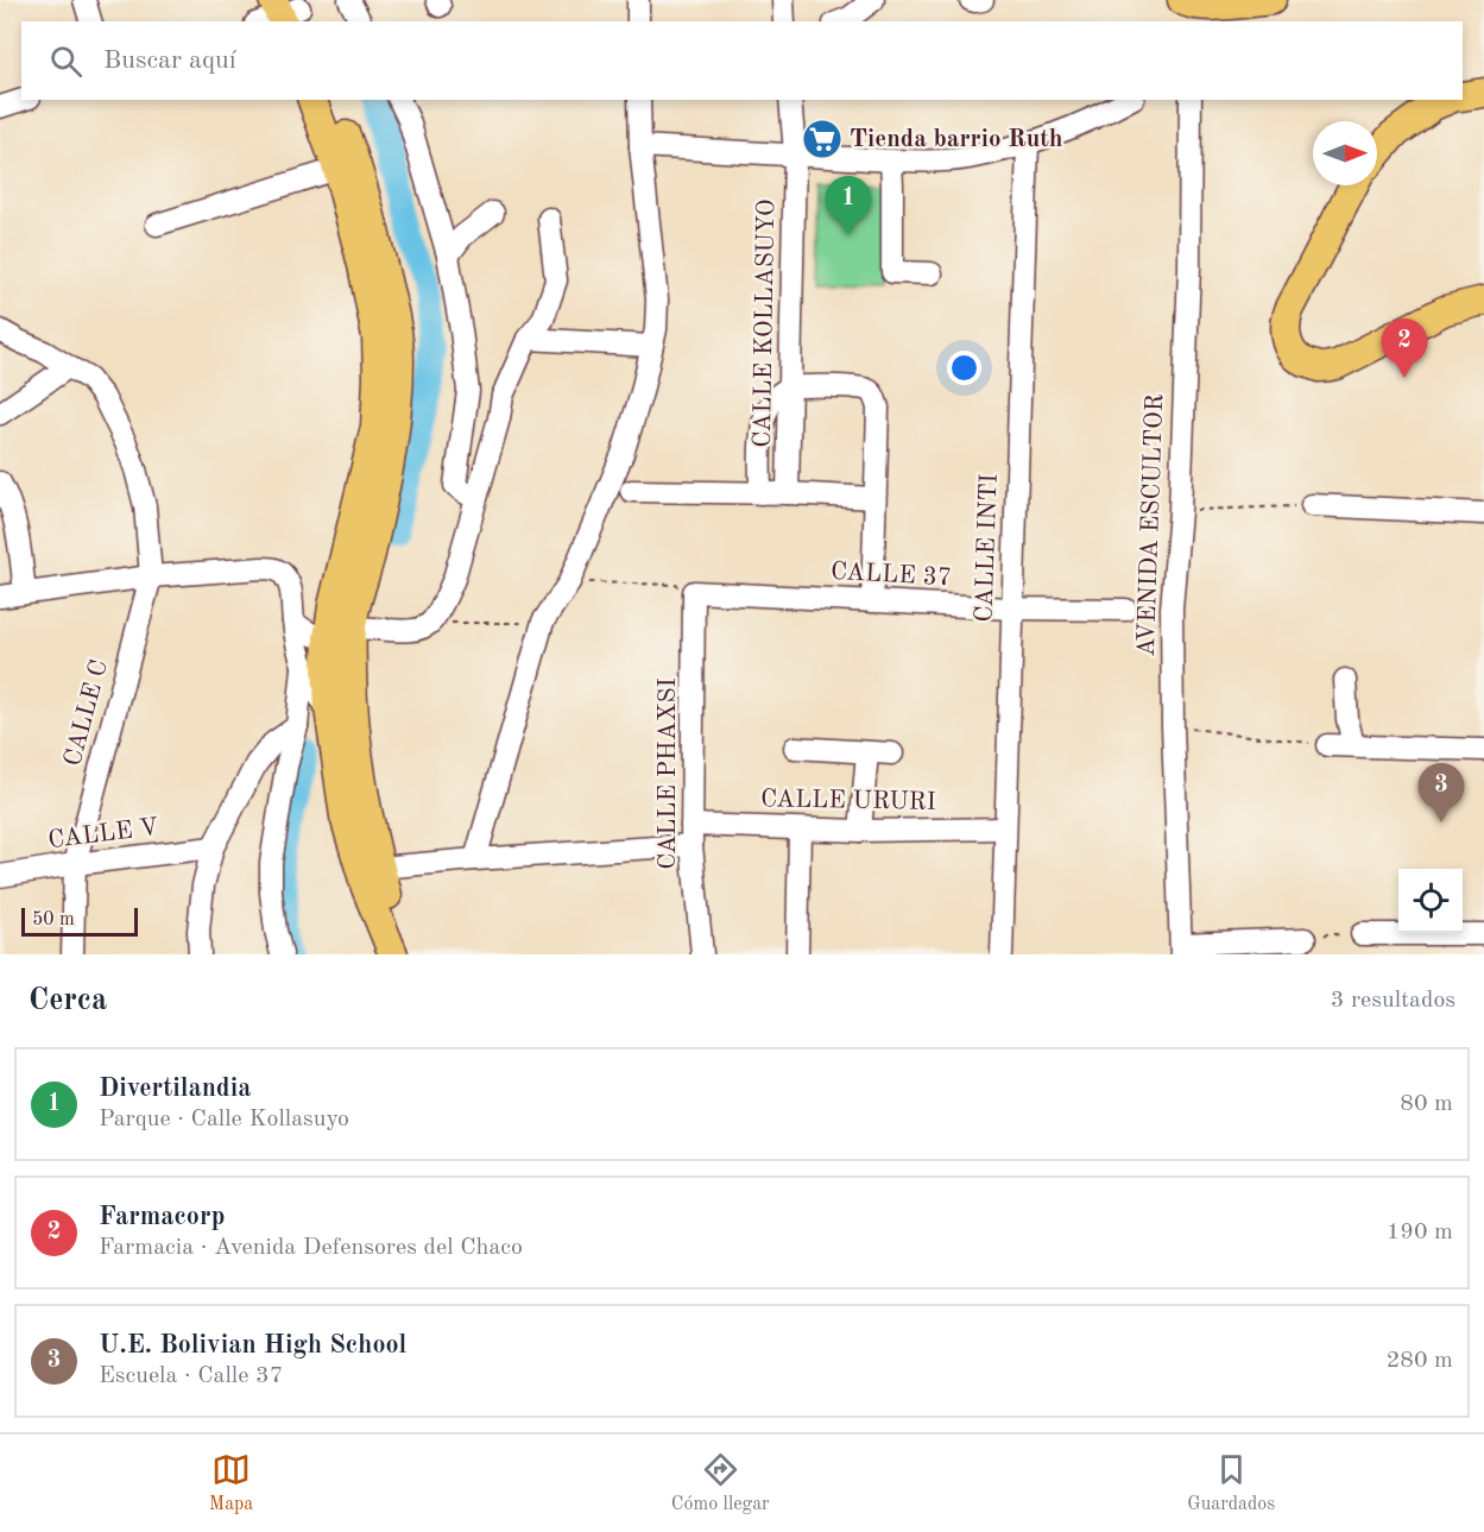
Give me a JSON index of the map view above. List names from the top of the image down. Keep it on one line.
{"streets":{"street":["CALLE KOLLASUYO","AVENIDA ESCULTOR","CALLE INTI","CALLE 37","CALLE C","CALLE PHAXSI","CALLE URURI","CALLE V"]},"crossings":[["CALLE INTI","CALLE 37"],["CALLE INTI","CALLE URURI"],["CALLE 37","CALLE PHAXSI"],["CALLE C","CALLE V"],["CALLE PHAXSI","CALLE URURI"]],"places":{"supermarket":["Tienda barrio Ruth"]},"scale_bar":"50 m","north":"right","page":{"search":"Buscar aquí","pins":["1","2","3"],"scale":"50 m","heading":["Cerca","3 resultados"],"list":[{"mark":"1","name":"Divertilandia","note":"Parque · Calle Kollasuyo","value":"80 m"},{"mark":"2","name":"Farmacorp","note":"Farmacia · Avenida Defensores del Chaco","value":"190 m"},{"mark":"3","name":"U.E. Bolivian High School","note":"Escuela · Calle 37","value":"280 m"}],"nav":["Mapa","Cómo llegar","Guardados"]}}
